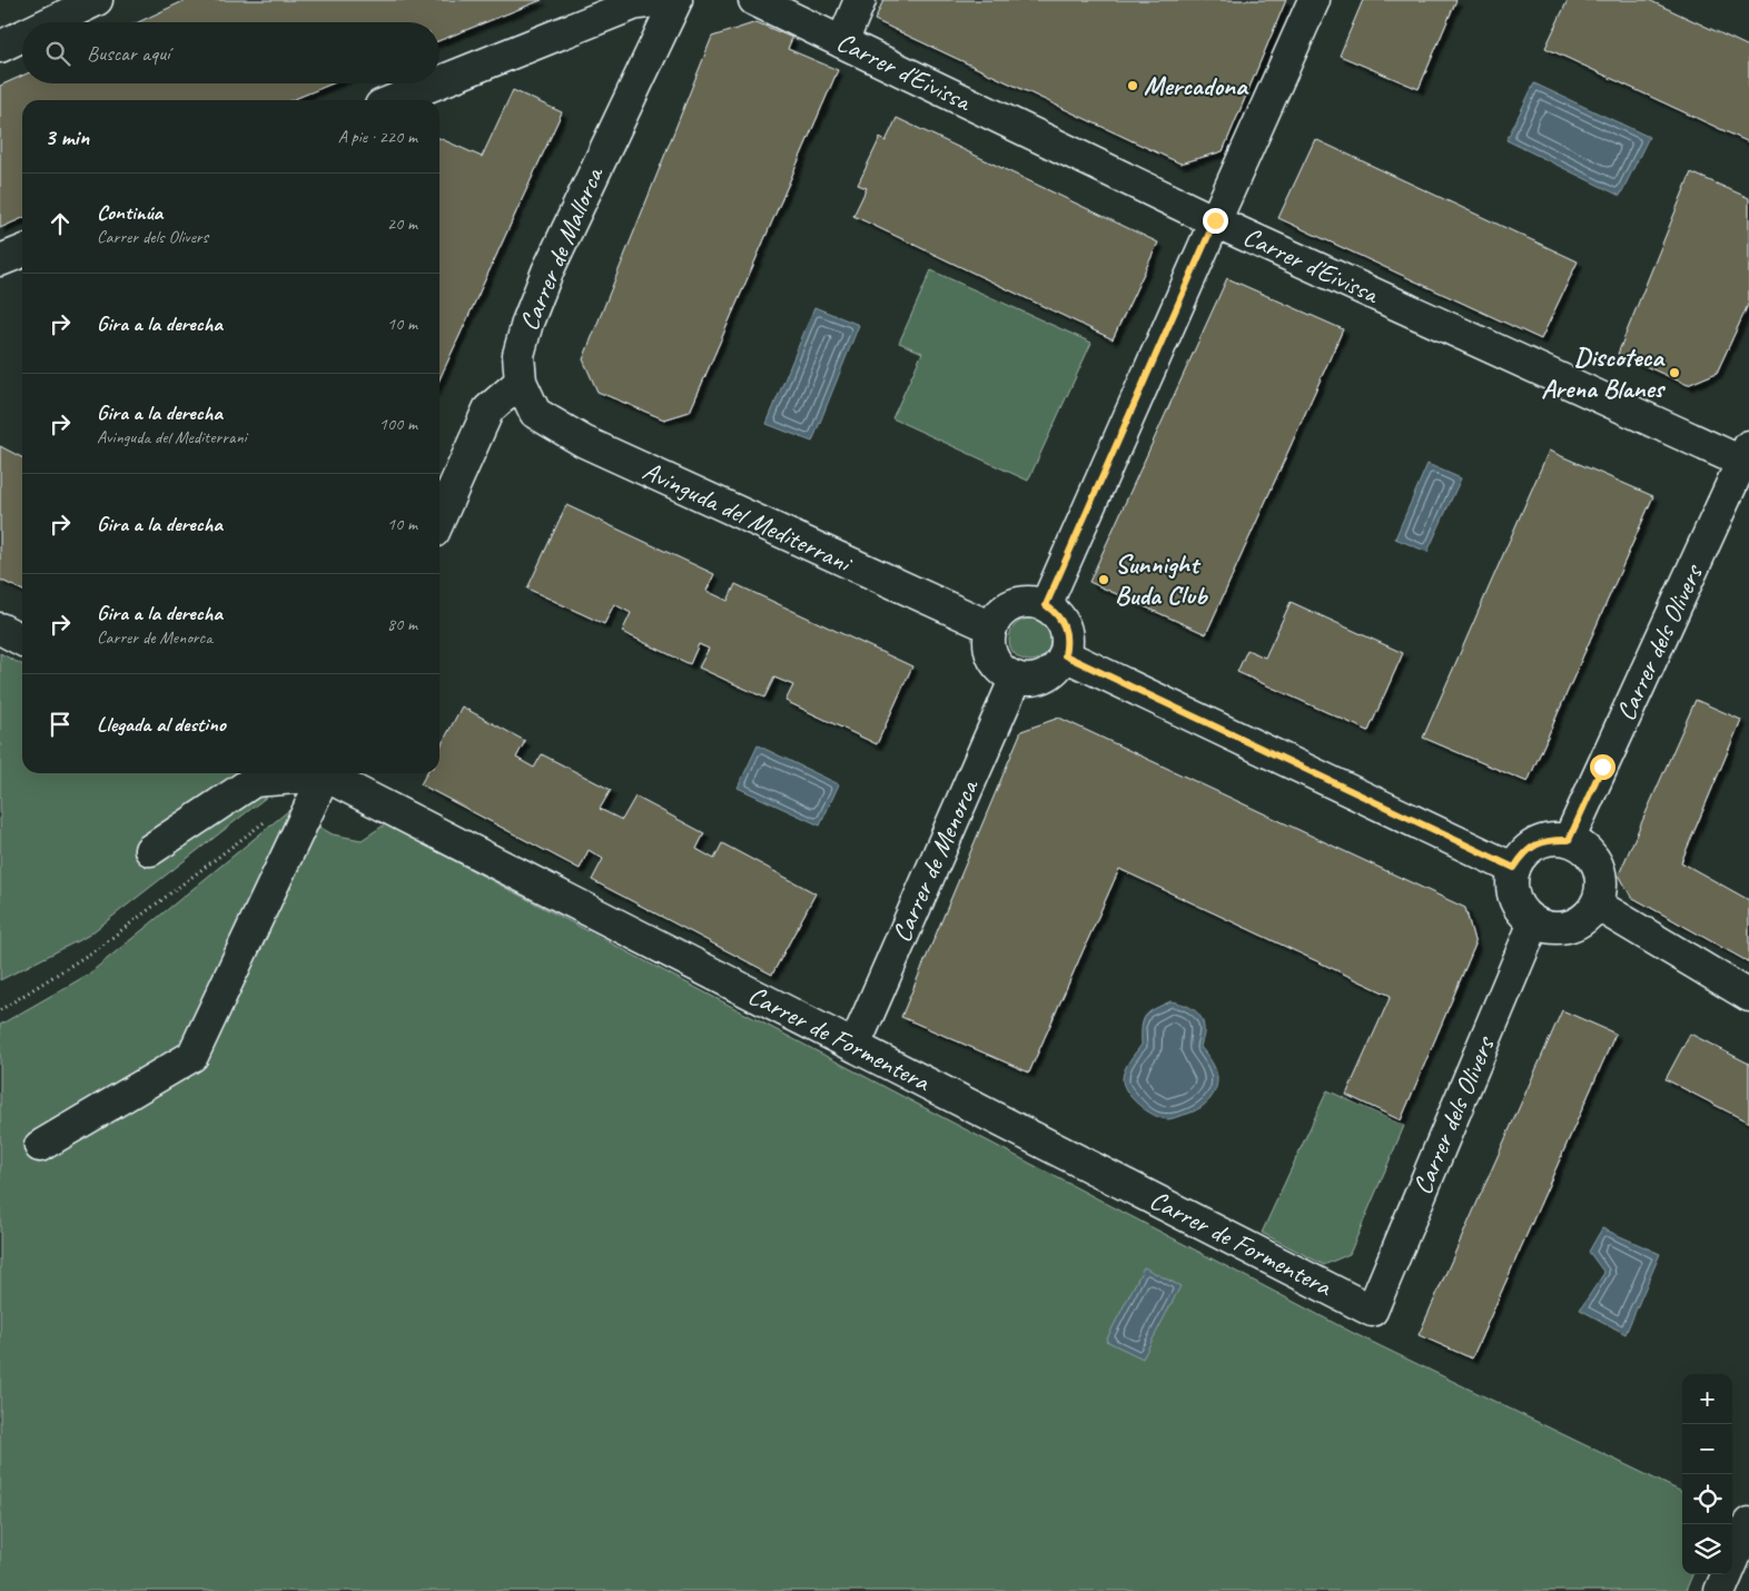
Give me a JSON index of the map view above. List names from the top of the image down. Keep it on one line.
{"streets":{"street":["Carrer d'Eivissa","Carrer de Mallorca","Avinguda del Mediterrani","Carrer dels Olivers","Carrer de Menorca","Carrer de Formentera"]},"crossings":[["Carrer d'Eivissa","Carrer dels Olivers"],["Carrer de Mallorca","Avinguda del Mediterrani"],["Avinguda del Mediterrani","Carrer de Menorca"],["Carrer dels Olivers","Carrer de Formentera"],["Carrer de Menorca","Carrer de Formentera"]],"places":["Mercadona","Discoteca Arena Blanes","Sunnight Buda Club"],"page":{"search":"Buscar aquí","heading":["3 min","A pie · 220 m"],"list":[["Continúa","Carrer dels Olivers","20 m"],["Gira a la derecha","10 m"],["Gira a la derecha","Avinguda del Mediterrani","100 m"],["Gira a la derecha","10 m"],["Gira a la derecha","Carrer de Menorca","80 m"],"Llegada al destino"],"map_buttons":["+","−"]}}
